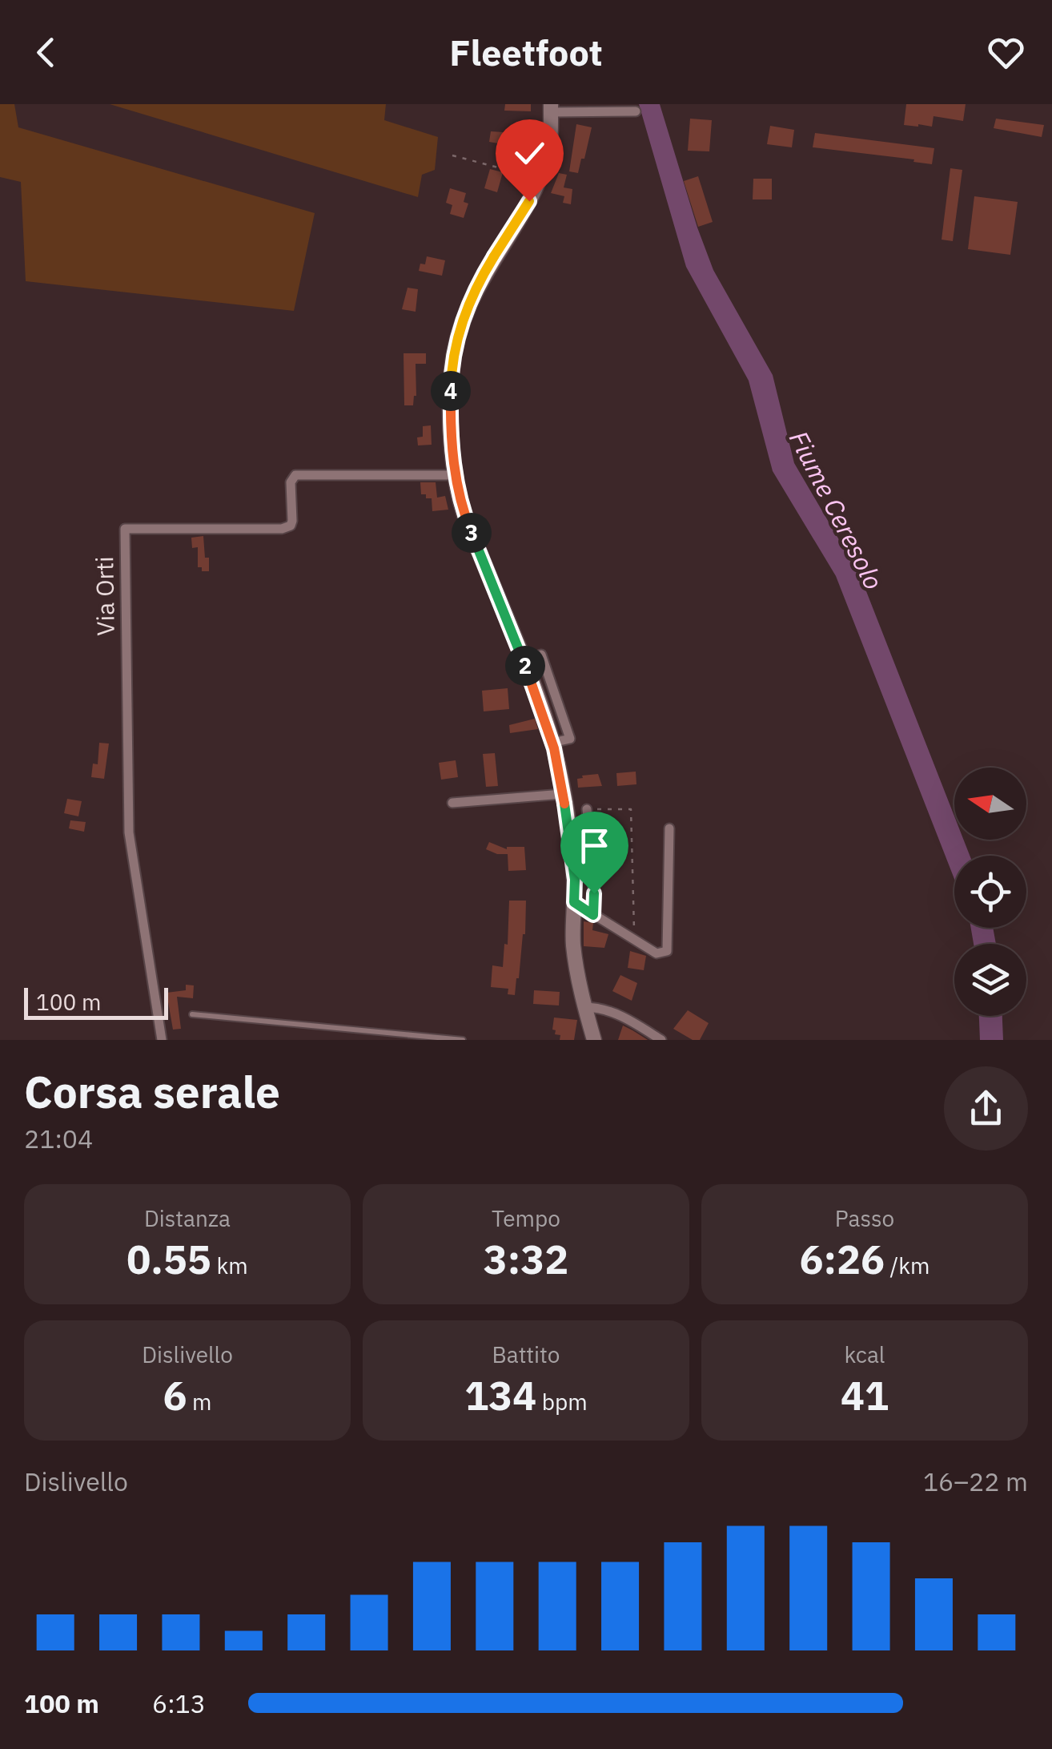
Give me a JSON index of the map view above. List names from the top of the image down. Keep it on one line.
{"streets":{"street":["Via Orti"]},"water":["Fiume Ceresolo"],"scale_bar":"100 m","north":"left","page":{"header":"Fleetfoot","pins":["4","3","2"],"scale":"100 m","heading":["Corsa serale","21:04"],"stats":[["Distanza","0.55 km"],["Tempo","3:32"],["Passo","6:26 /km"],["Dislivello","6 m"],["Battito","134 bpm"],["kcal","41"]],"chart":["Dislivello","16–22 m"],"list":[{"name":"100 m","note":"6:13"}]}}
